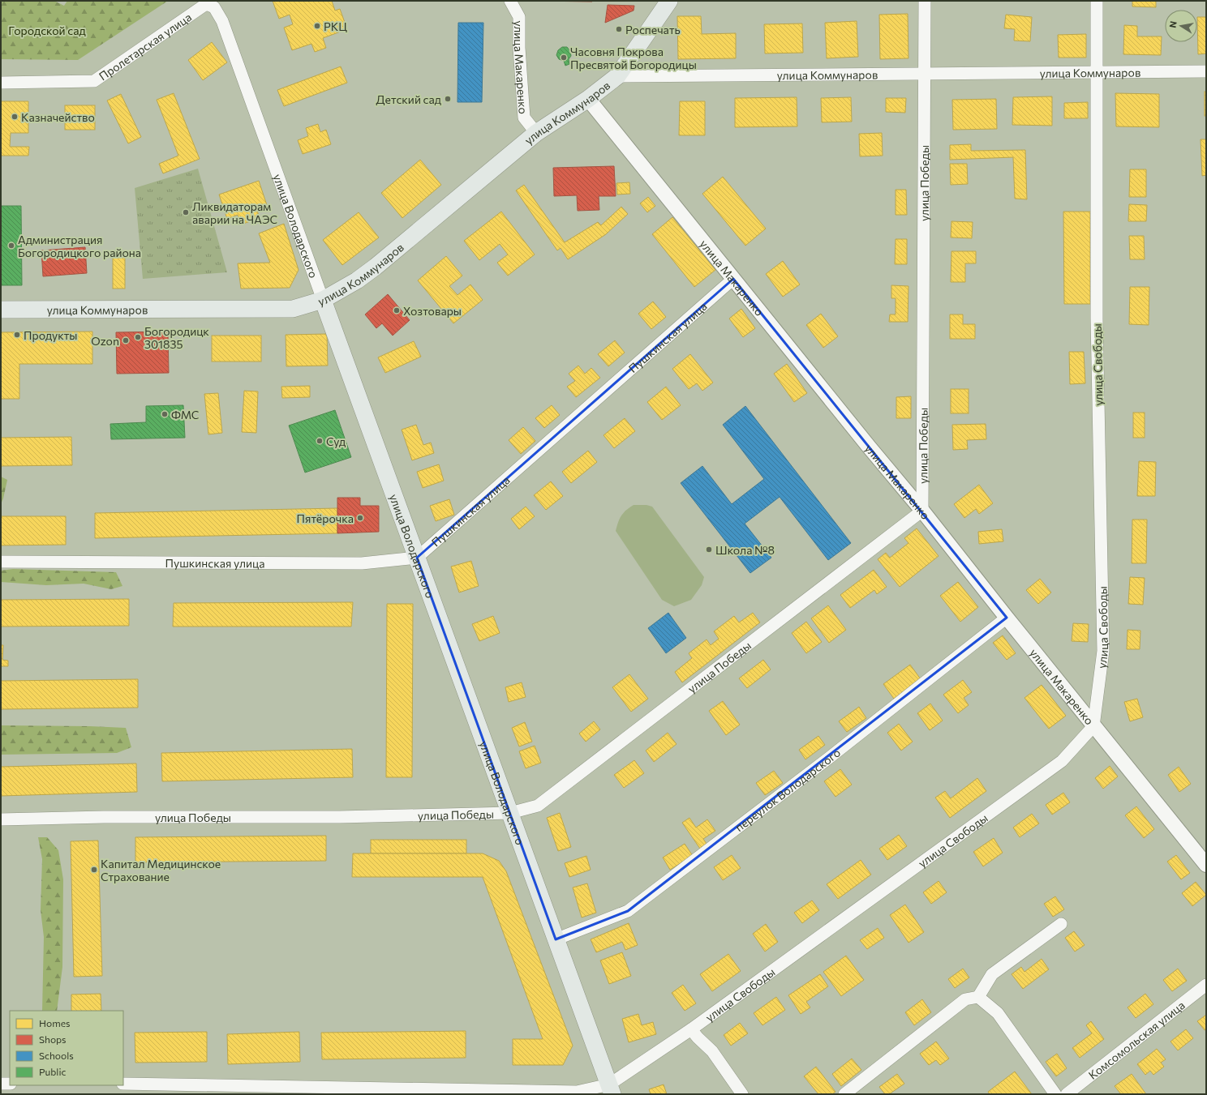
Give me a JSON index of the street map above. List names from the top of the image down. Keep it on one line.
{"streets":{"main road":["улица Коммунаров","улица Володарского"],"street":["Пролетарская улица","улица Макаренко","улица Победы","Пушкинская улица","улица Свободы","переулок Володарского","Комсомольская улица"]},"crossings":[["Пролетарская улица","улица Володарского"],["улица Макаренко","улица Коммунаров"],["улица Макаренко","улица Победы"],["улица Макаренко","Пушкинская улица"],["улица Макаренко","улица Свободы"],["улица Макаренко","переулок Володарского"],["улица Коммунаров","улица Победы"],["улица Коммунаров","улица Володарского"],["улица Коммунаров","улица Свободы"],["улица Победы","улица Володарского"],["улица Володарского","Пушкинская улица"],["улица Володарского","улица Свободы"],["улица Володарского","переулок Володарского"]],"parks":["Городской сад"],"places":["РКЦ","Роспечать","Часовня Покрова Пресвятой Богородицы","Детский сад","Казначейство","Ликвидаторам аварии на ЧАЭС","Администрация Богородицкого района","Хозтовары","Продукты","Богородицк 301835","Ozon","ФМС","Суд","Пятёрочка","Школа №8","Капитал Медицинское Страхование"],"legend":["Homes","Shops","Schools","Public"],"north":"left"}
